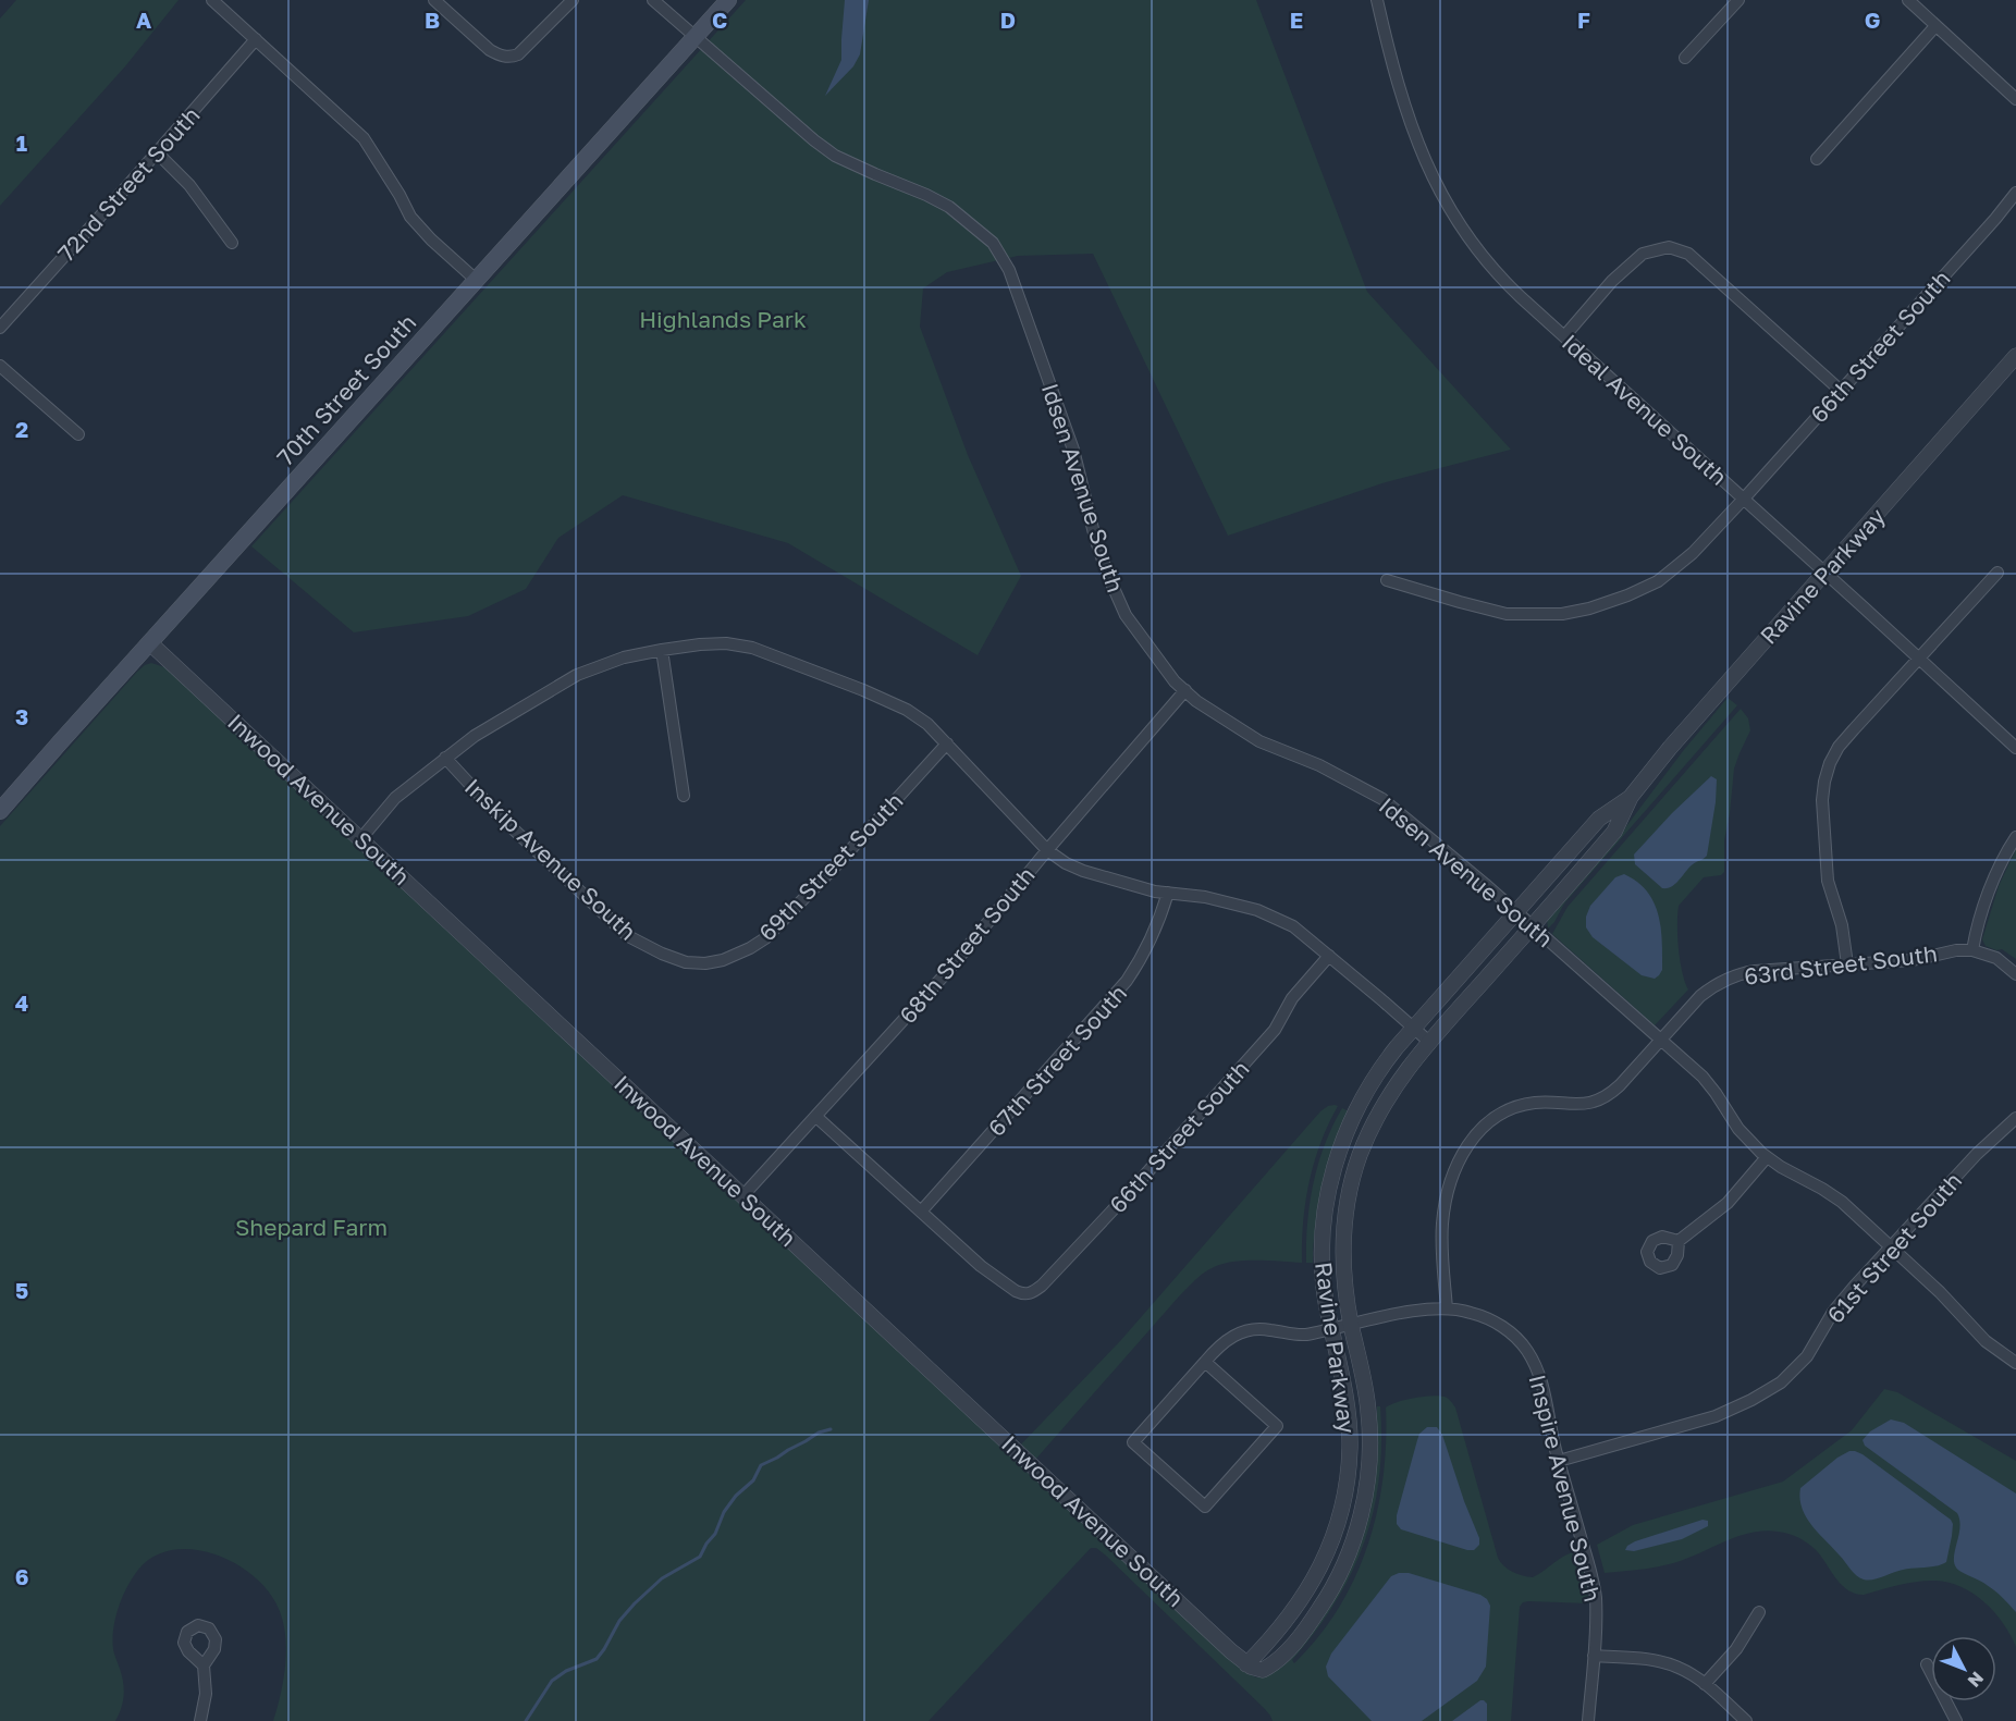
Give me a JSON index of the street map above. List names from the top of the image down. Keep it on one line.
{"streets":{"main road":["70th Street South"],"street":["72nd Street South","66th Street South","Ideal Avenue South","Idsen Avenue South","Ravine Parkway","Inwood Avenue South","Inskip Avenue South","69th Street South","68th Street South","63rd Street South","67th Street South","61st Street South","Inspire Avenue South"]},"crossings":[["66th Street South","Ideal Avenue South"],["66th Street South","67th Street South"],["70th Street South","Idsen Avenue South"],["70th Street South","Inwood Avenue South"],["Ideal Avenue South","Ravine Parkway"],["Idsen Avenue South","Ravine Parkway"],["Idsen Avenue South","68th Street South"],["Idsen Avenue South","63rd Street South"],["Idsen Avenue South","61st Street South"],["Ravine Parkway","Inwood Avenue South"],["Ravine Parkway","Inspire Avenue South"],["Inwood Avenue South","68th Street South"],["Inskip Avenue South","69th Street South"],["63rd Street South","Inspire Avenue South"],["61st Street South","Inspire Avenue South"]],"parks":["Highlands Park","Shepard Farm"],"north":"bottom right","grid":{"columns":["A","B","C","D","E","F","G"],"rows":["1","2","3","4","5","6"]}}
